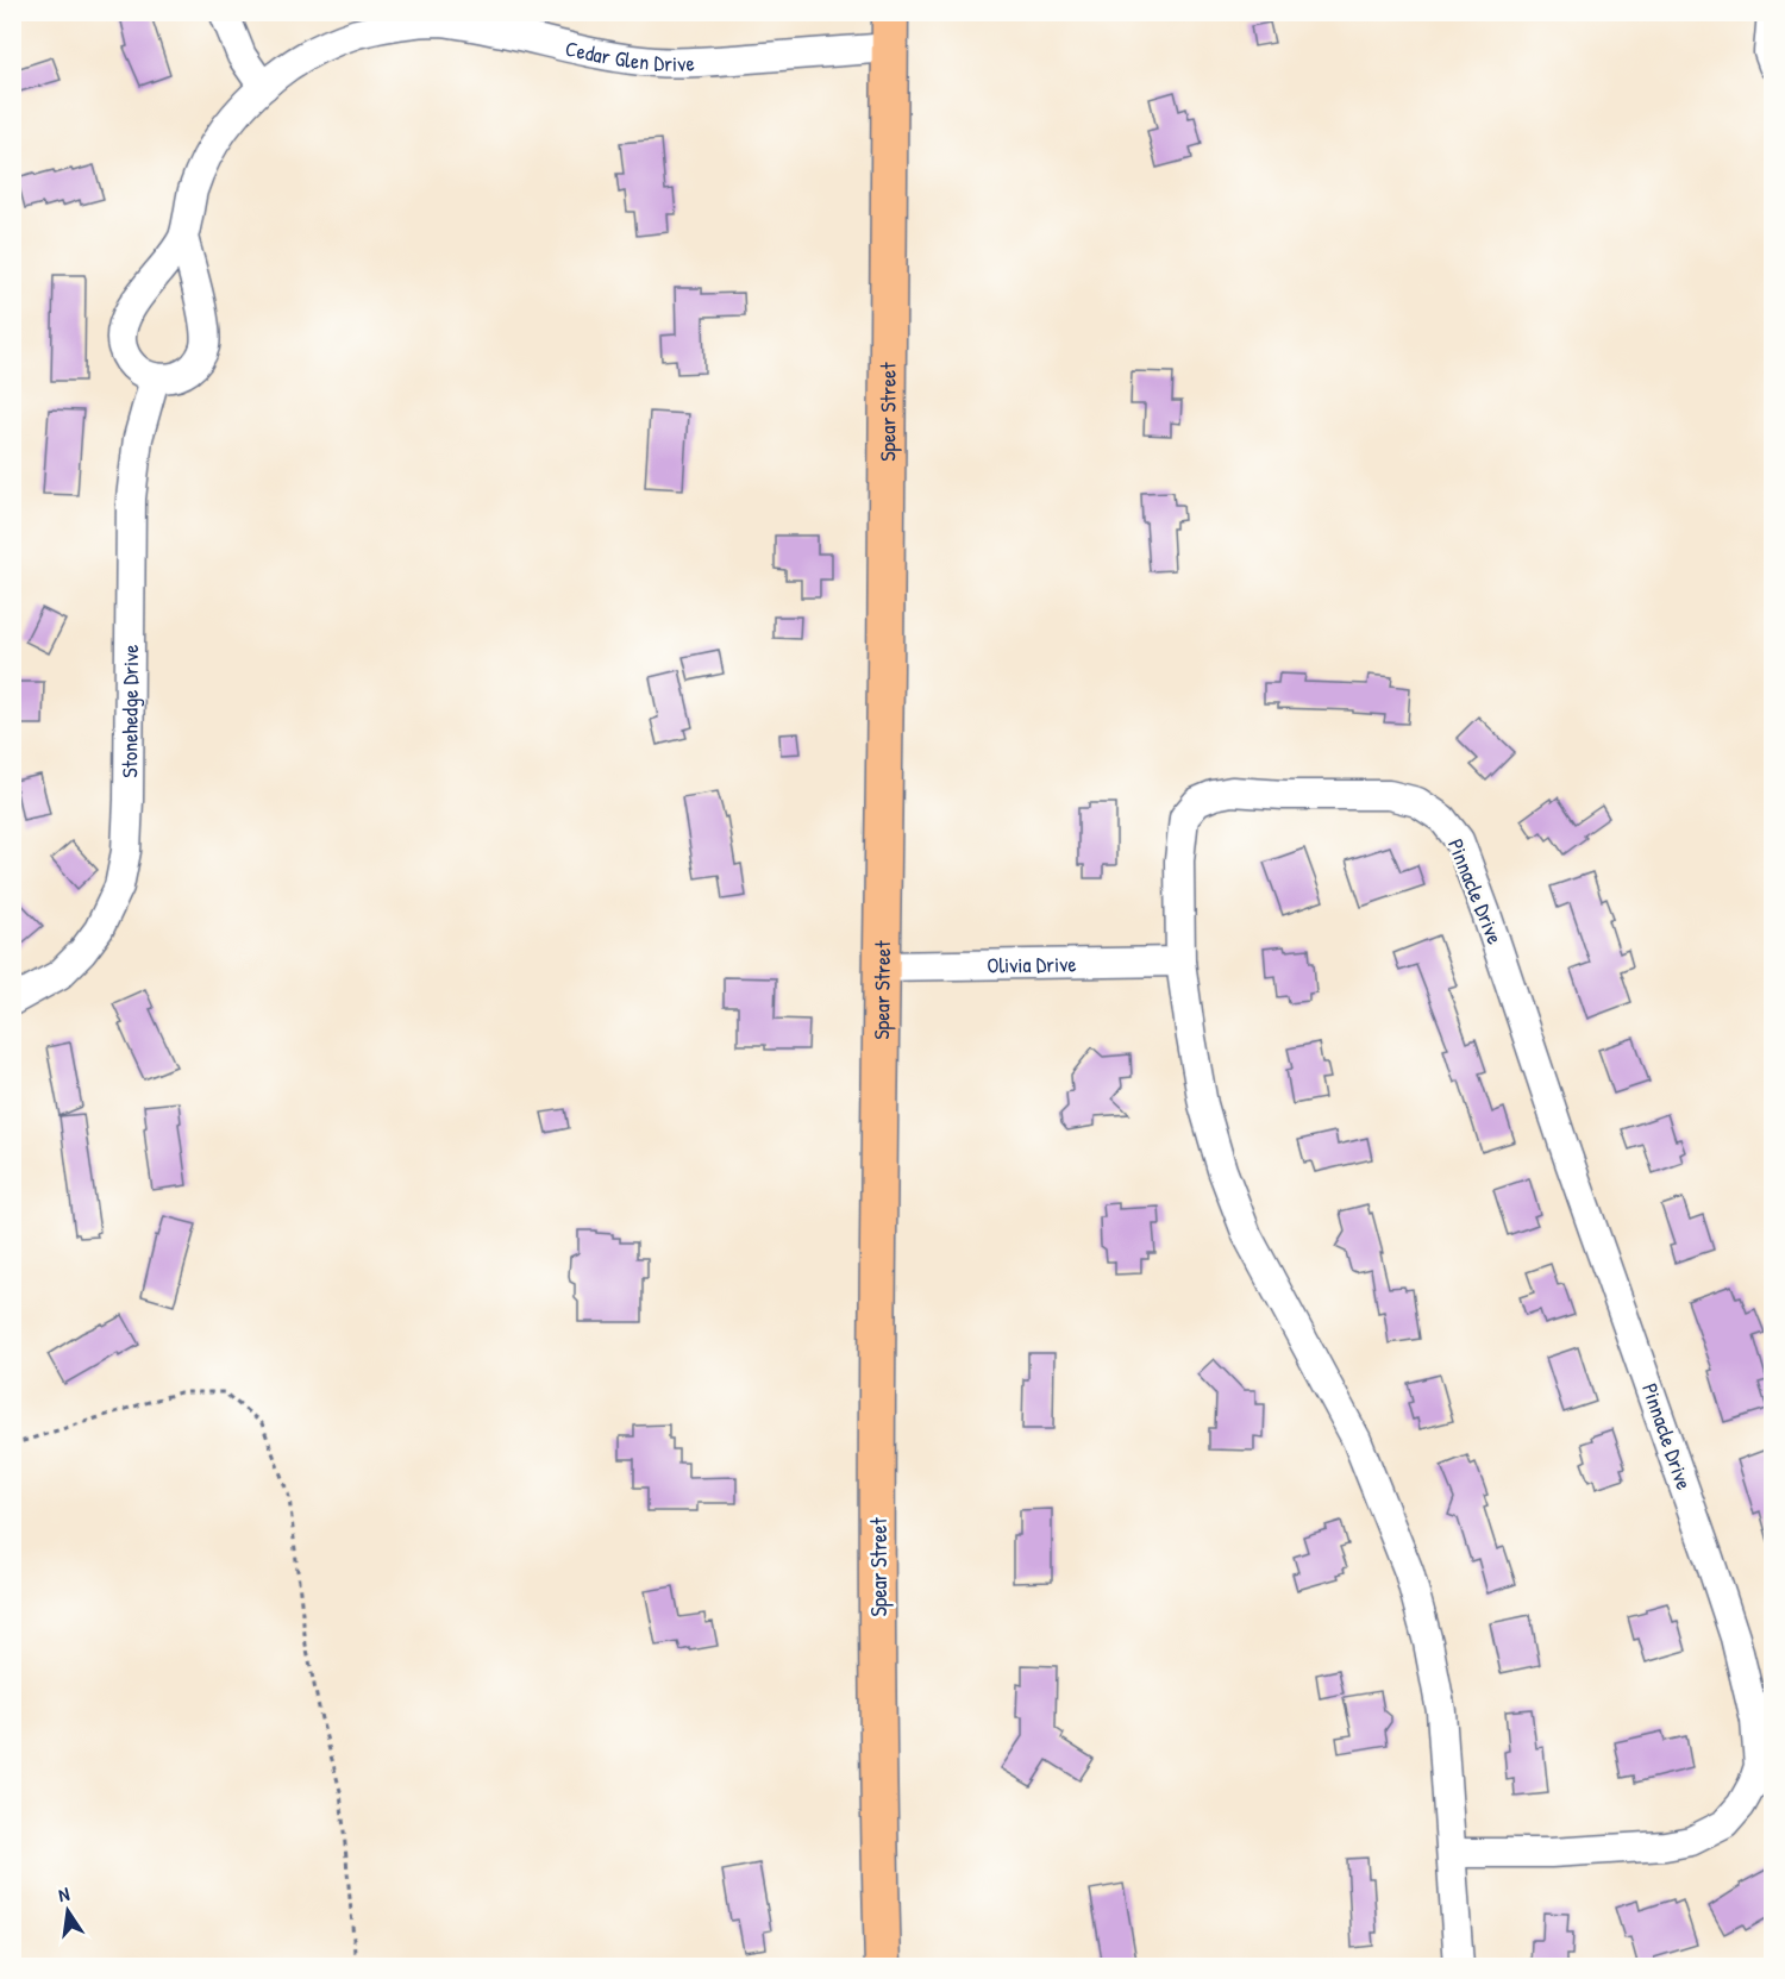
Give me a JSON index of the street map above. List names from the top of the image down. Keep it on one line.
{"streets":{"main road":["Spear Street"],"street":["Cedar Glen Drive","Stonehedge Drive","Pinnacle Drive","Olivia Drive"]},"crossings":[["Cedar Glen Drive","Spear Street"],["Cedar Glen Drive","Stonehedge Drive"],["Spear Street","Olivia Drive"],["Pinnacle Drive","Olivia Drive"]],"north":"top"}
